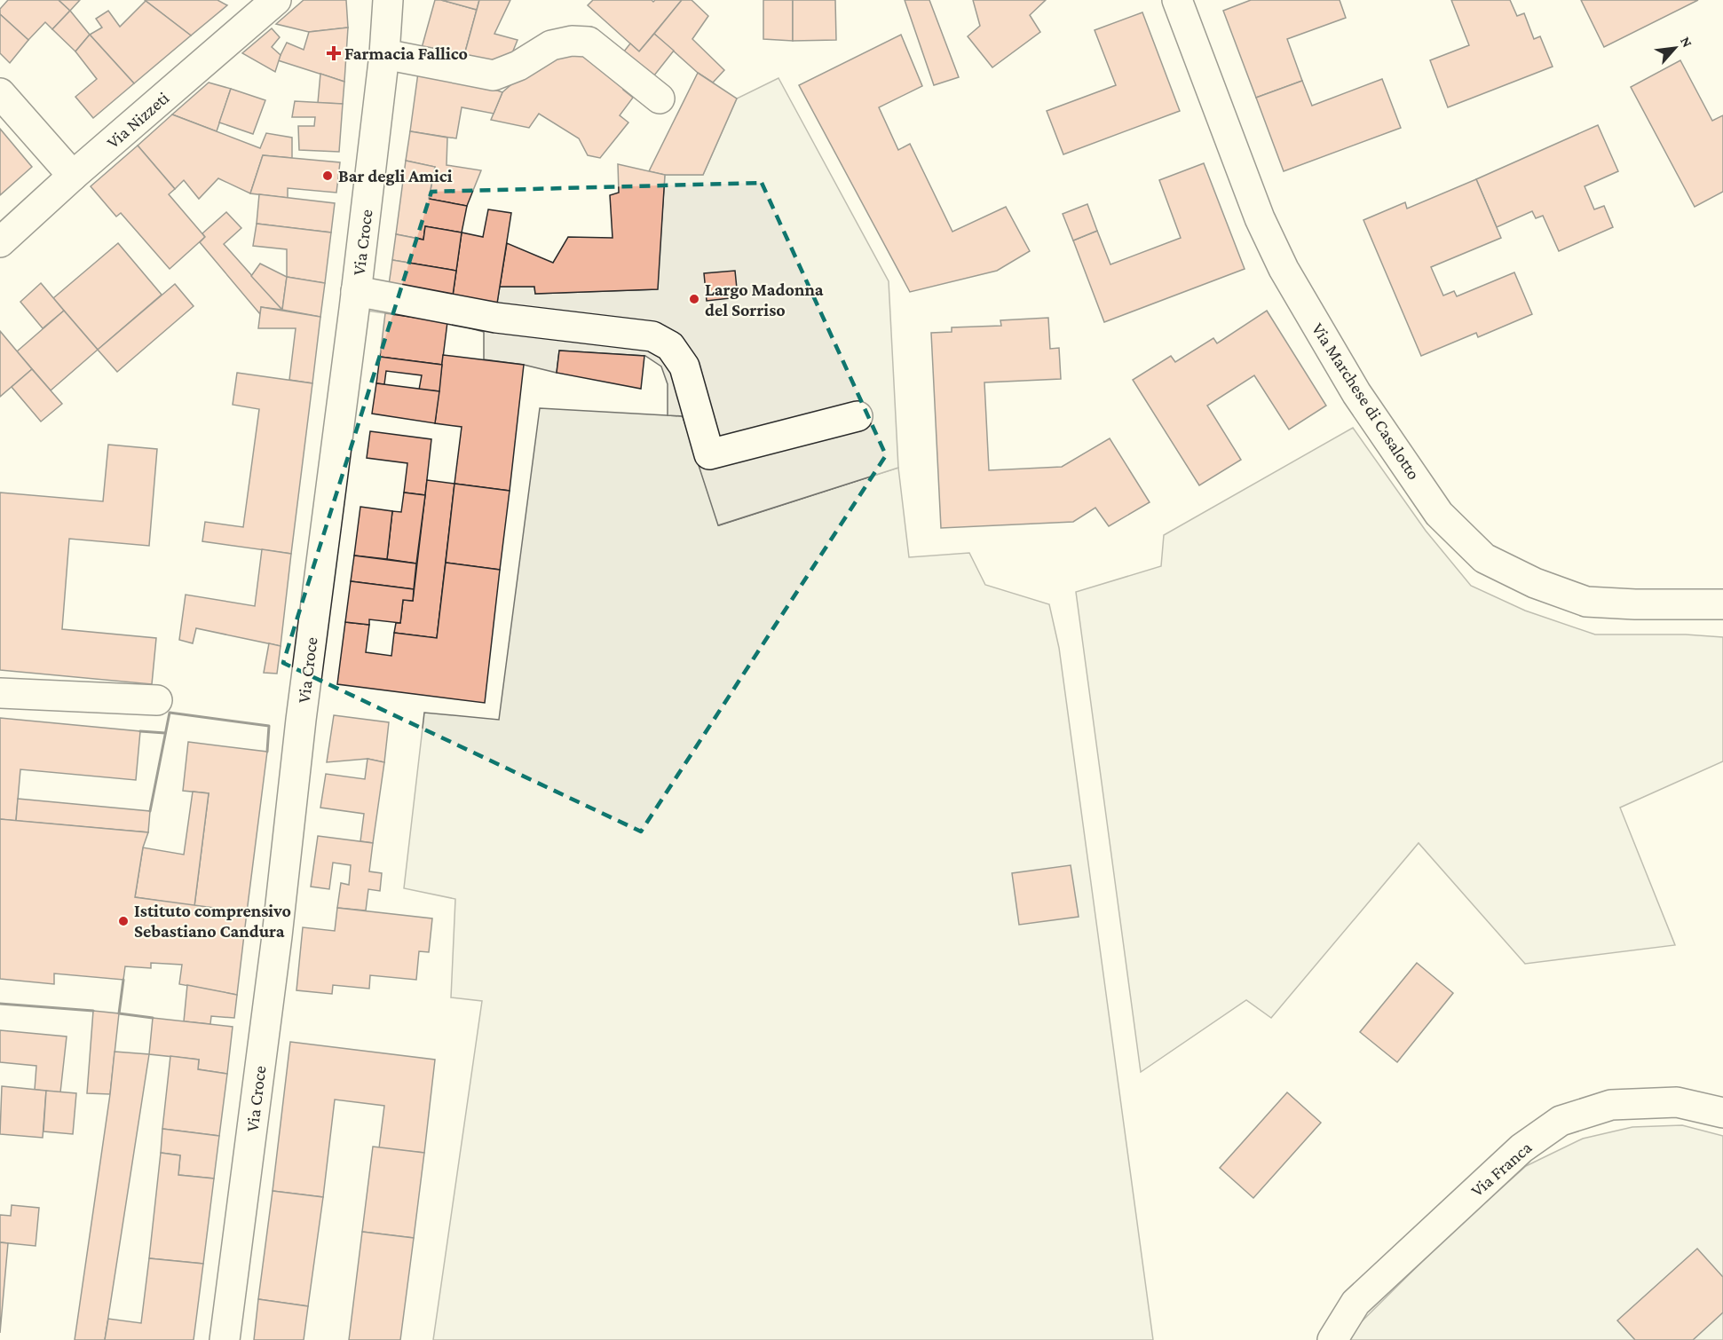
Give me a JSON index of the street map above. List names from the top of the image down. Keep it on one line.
{"streets":{"street":["Via Nizzeti","Via Croce","Via Marchese di Casalotto","Via Franca"]},"places":{"health":["Farmacia Fallico"],"other":["Bar degli Amici","Largo Madonna del Sorriso","Istituto comprensivo Sebastiano Candura"]},"north":"top right"}
